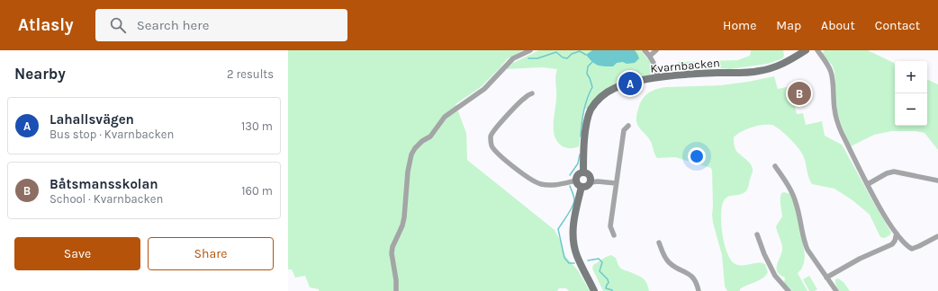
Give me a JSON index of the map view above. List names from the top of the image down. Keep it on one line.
{"streets":{"street":["Kvarnbacken"]},"page":{"header":"Atlasly","search":"Search here","nav":["Home","Map","About","Contact"],"heading":["Nearby","2 results"],"map_buttons":["+","−"],"pins":["A","B"],"list":[{"mark":"A","name":"Lahallsvägen","note":"Bus stop · Kvarnbacken","value":"130 m"},{"mark":"B","name":"Båtsmansskolan","note":"School · Kvarnbacken","value":"160 m"}],"buttons":["Save","Share"]}}
